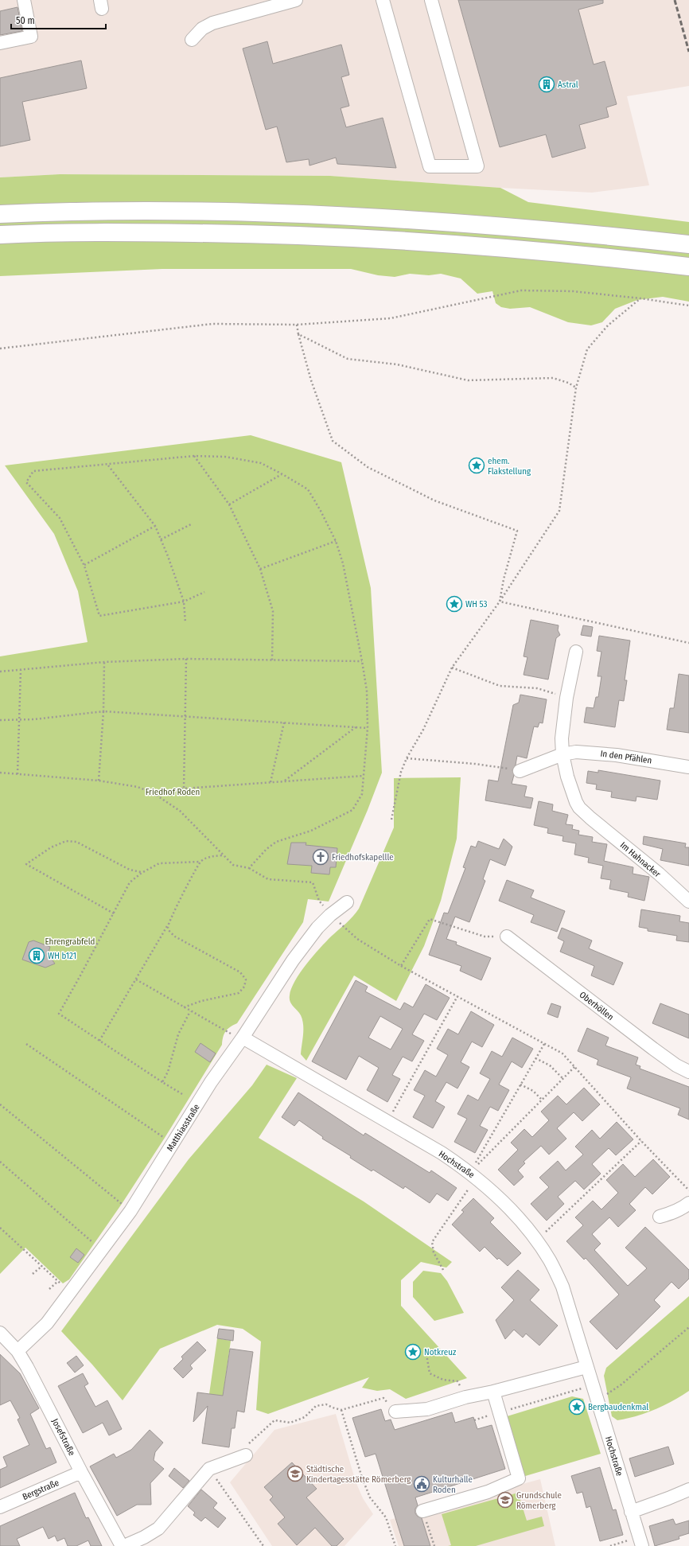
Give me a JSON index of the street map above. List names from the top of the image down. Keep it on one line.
{"streets":{"street":["In den Pfählen","Im Hahnacker","Oberhöllen","Matthiasstraße","Hochstraße","Josefstraße","Bergstraße"]},"crossings":[["In den Pfählen","Im Hahnacker"],["Matthiasstraße","Hochstraße"],["Matthiasstraße","Josefstraße"],["Josefstraße","Bergstraße"]],"parks":["Friedhof Roden","Ehrengrabfeld"],"places":{"building":["Astral","WH b121"],"place":["ehem. Flakstellung","WH 53","Notkreuz","Bergbaudenkmal"],"church":["Friedhofskapellle"],"school or university":["Städtische Kindertagesstätte Römerberg","Grundschule Römerberg"],"public building":["Kulturhalle Roden"]},"scale_bar":"50 m"}
